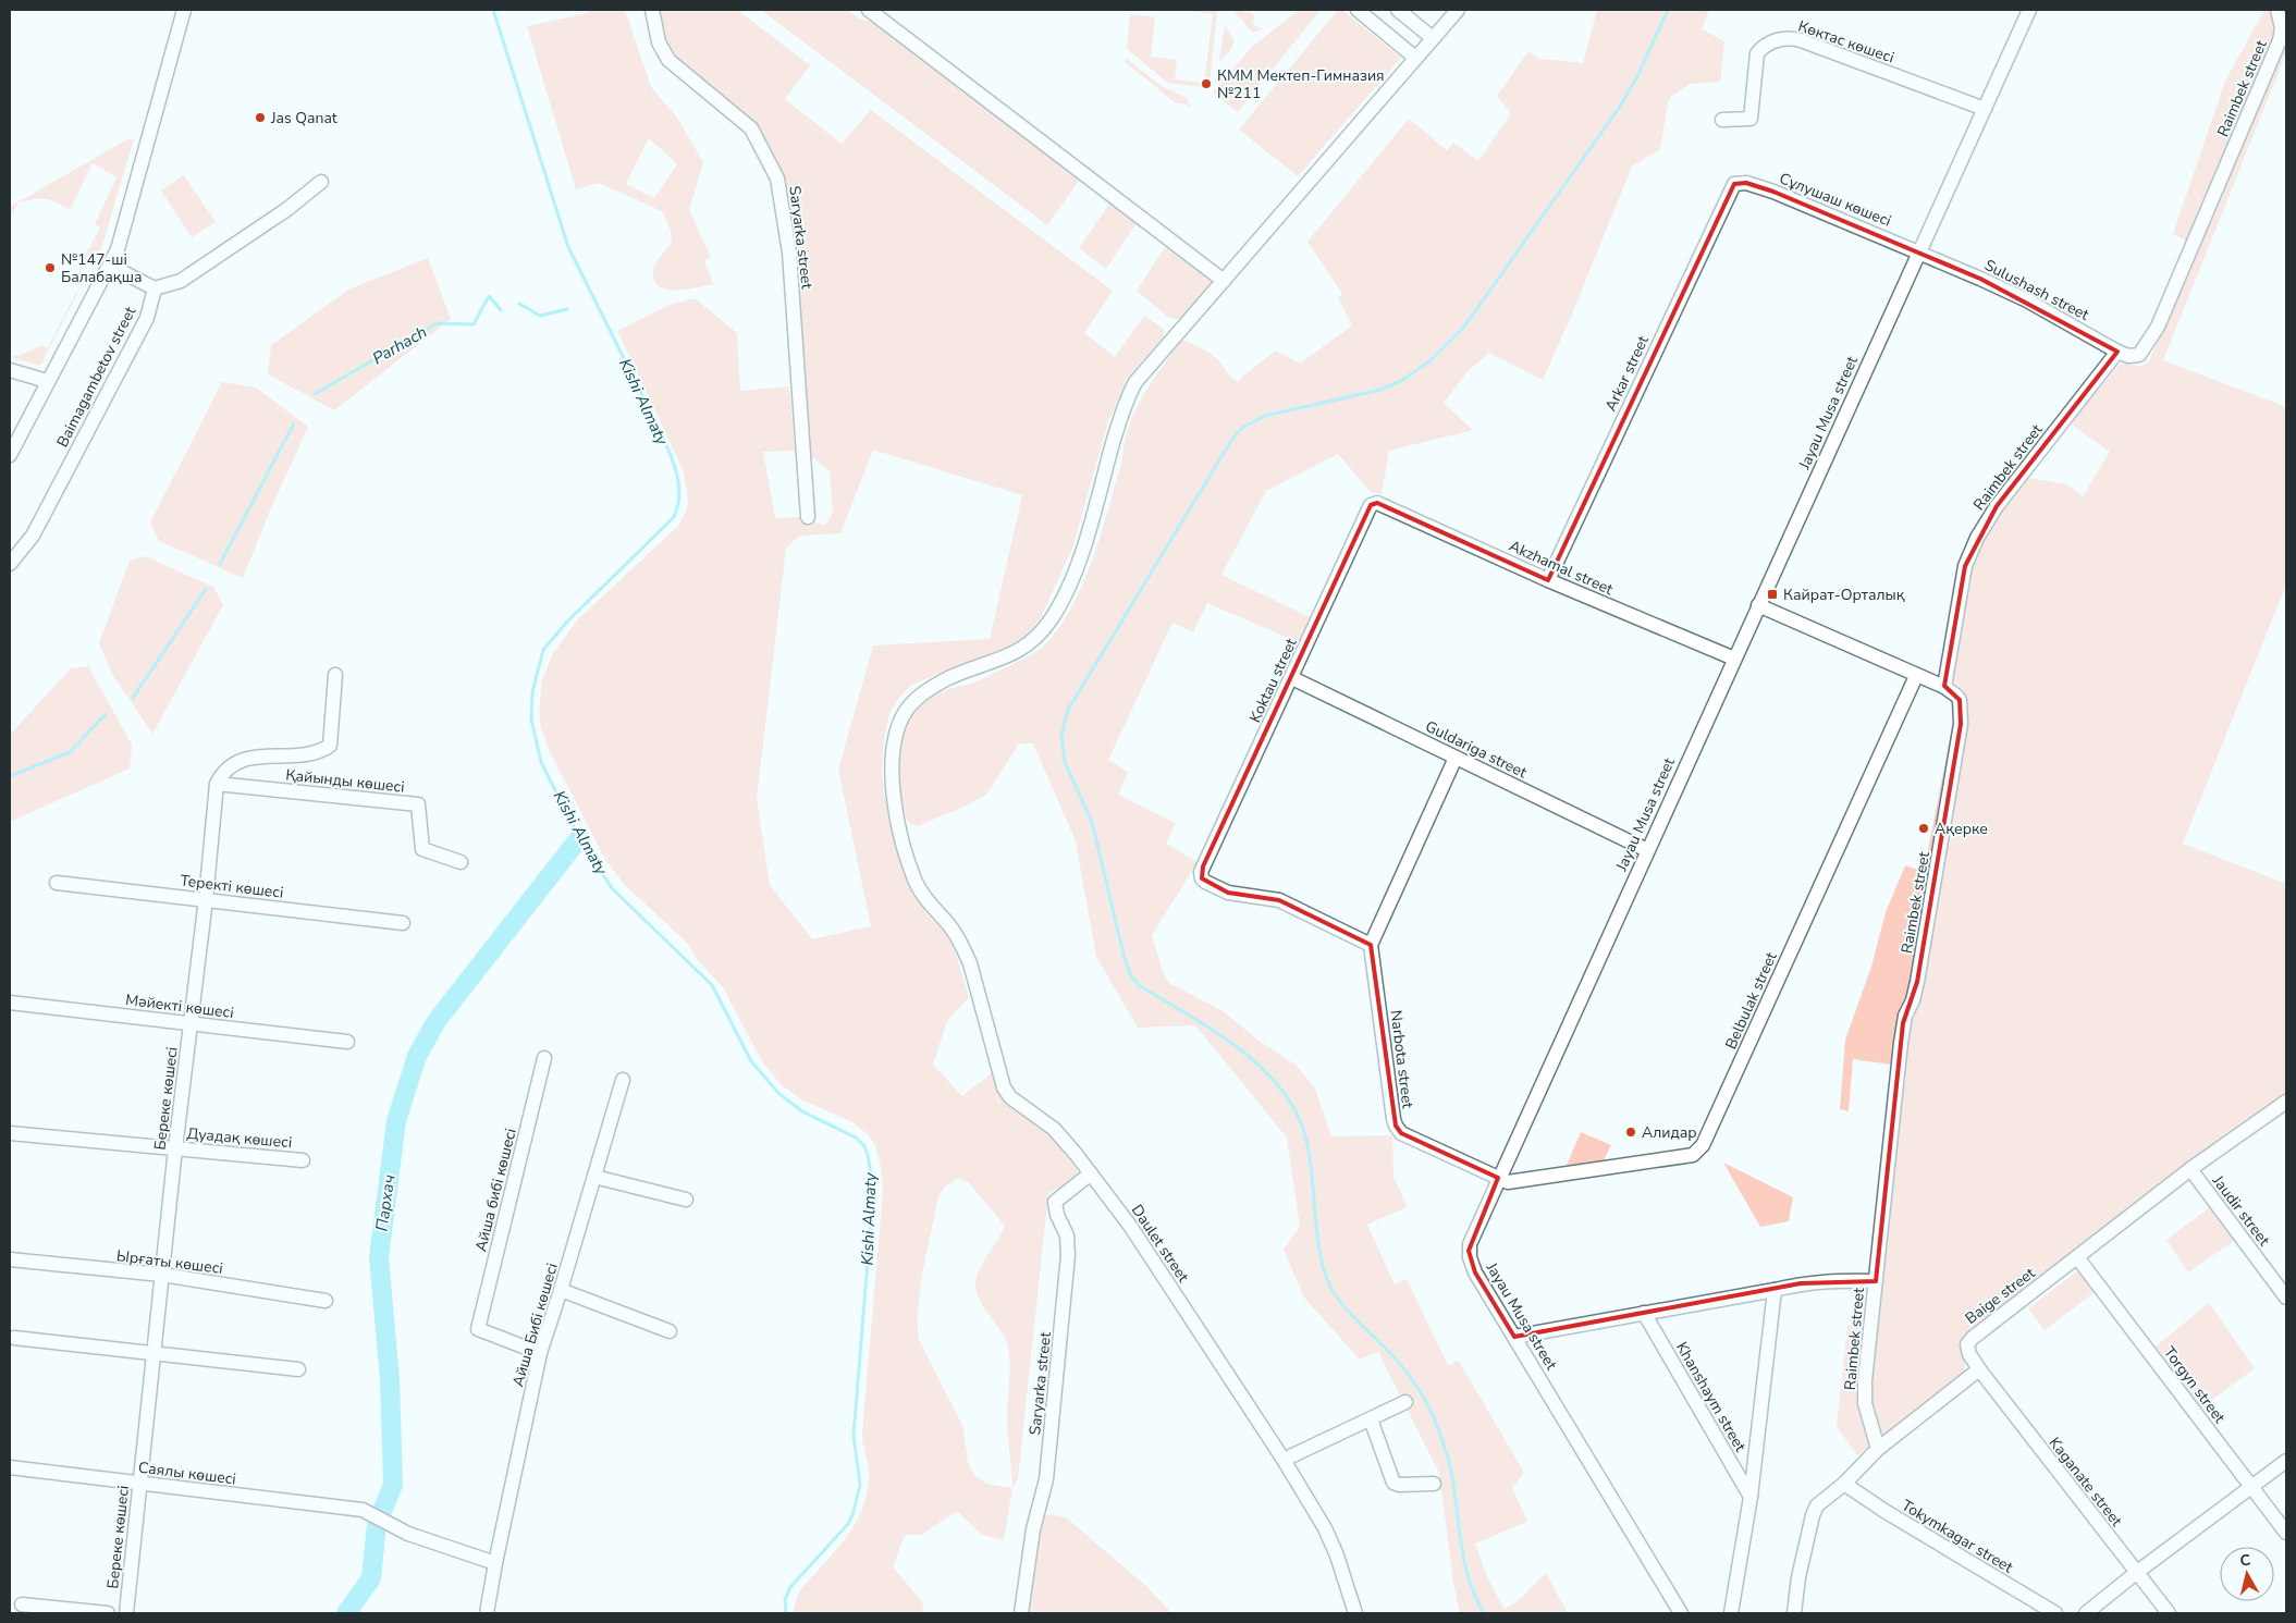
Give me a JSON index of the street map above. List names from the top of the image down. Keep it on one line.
{"streets":{"street":["Көктас көшесі","Raimbek street","Сұлушаш көшесі","Saryarka street","Sulushash street","Arkar street","Baimagambetov street","Jayau Musa street","Akzhamal street","Koktau street","Guldariga street","Қайынды көшесі","Теректі көшесі","Belbulak street","Мәйекті көшесі","Narbota street","Береке көшесі","Дуадақ көшесі","Айша бибі көшесі","Jaudir street","Daulet street","Ырғаты көшесі","Baige street","Айша Бибі көшесі","Torgyn street","Khanshaym street","Саялы көшесі","Kaganate street","Tokymkagar street"]},"crossings":[["Көктас көшесі","Jayau Musa street"],["Raimbek street","Sulushash street"],["Сұлушаш көшесі","Sulushash street"],["Сұлушаш көшесі","Arkar street"],["Сұлушаш көшесі","Jayau Musa street"],["Saryarka street","Daulet street"],["Sulushash street","Jayau Musa street"],["Arkar street","Akzhamal street"],["Jayau Musa street","Akzhamal street"],["Jayau Musa street","Guldariga street"],["Jayau Musa street","Belbulak street"],["Jayau Musa street","Narbota street"],["Akzhamal street","Koktau street"],["Koktau street","Guldariga street"],["Koktau street","Narbota street"],["Қайынды көшесі","Береке көшесі"],["Теректі көшесі","Береке көшесі"],["Belbulak street","Narbota street"],["Мәйекті көшесі","Береке көшесі"],["Береке көшесі","Дуадақ көшесі"],["Береке көшесі","Ырғаты көшесі"],["Береке көшесі","Саялы көшесі"],["Айша бибі көшесі","Айша Бибі көшесі"],["Jaudir street","Baige street"],["Baige street","Torgyn street"],["Baige street","Kaganate street"],["Айша Бибі көшесі","Саялы көшесі"]],"water":["Parhach","Kіshі Almaty","Пархач"],"places":{"other":["КММ Мектеп-Гимназия №211","Jas Qanat","№147-ші Балабақша","Ақерке","Алидар"],"transit":["Кайрат-Орталық"]},"north":"top"}
